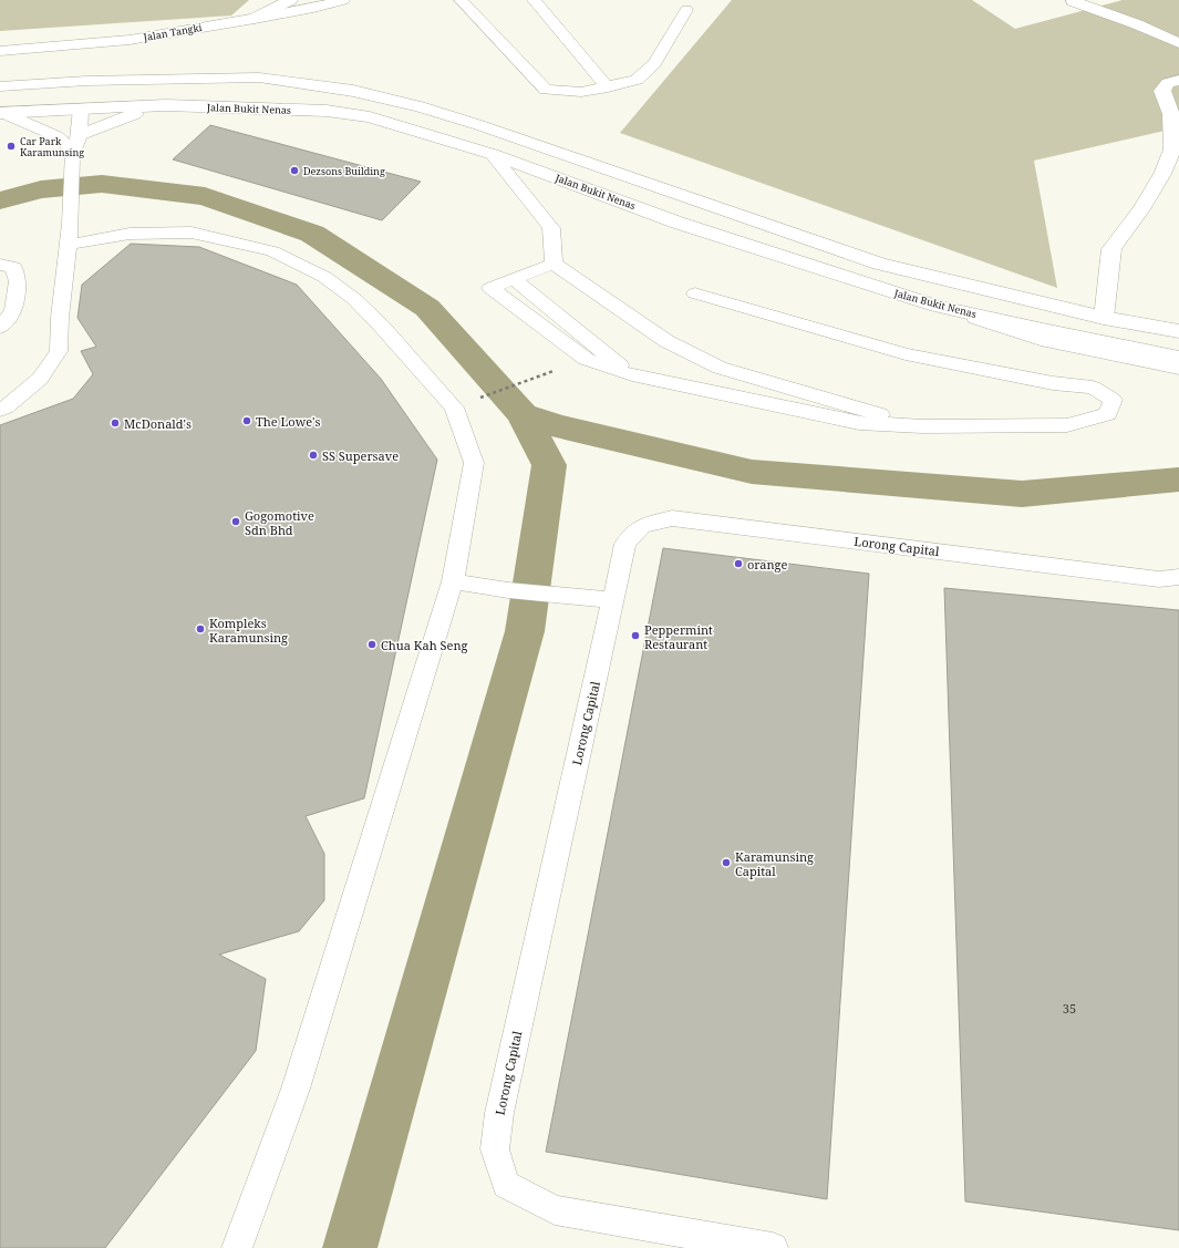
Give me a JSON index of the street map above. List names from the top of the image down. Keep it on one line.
{"streets":{"main road":["Jalan Tangki","Jalan Bukit Nenas"],"lane":["Lorong Capital"]},"places":["Car Park Karamunsing","Dezsons Building","The Lowe's","McDonald's","SS Supersave","Gogomotive Sdn Bhd","orange","Kompleks Karamunsing","Peppermint Restaurant","Chua Kah Seng","Karamunsing Capital"],"house_numbers":["35"]}
